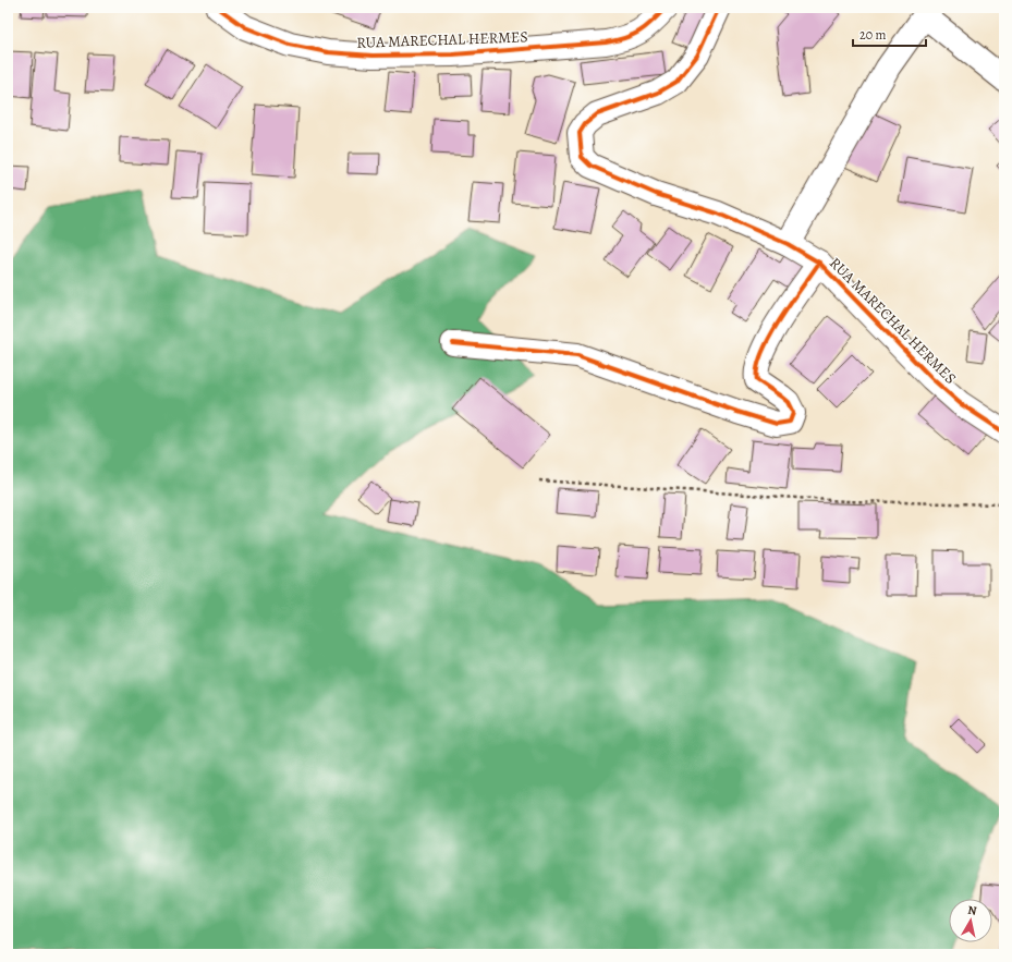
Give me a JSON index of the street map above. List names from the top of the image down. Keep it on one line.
{"streets":{"street":["RUA MARECHAL HERMES"]},"scale_bar":"20 m","north":"top"}
